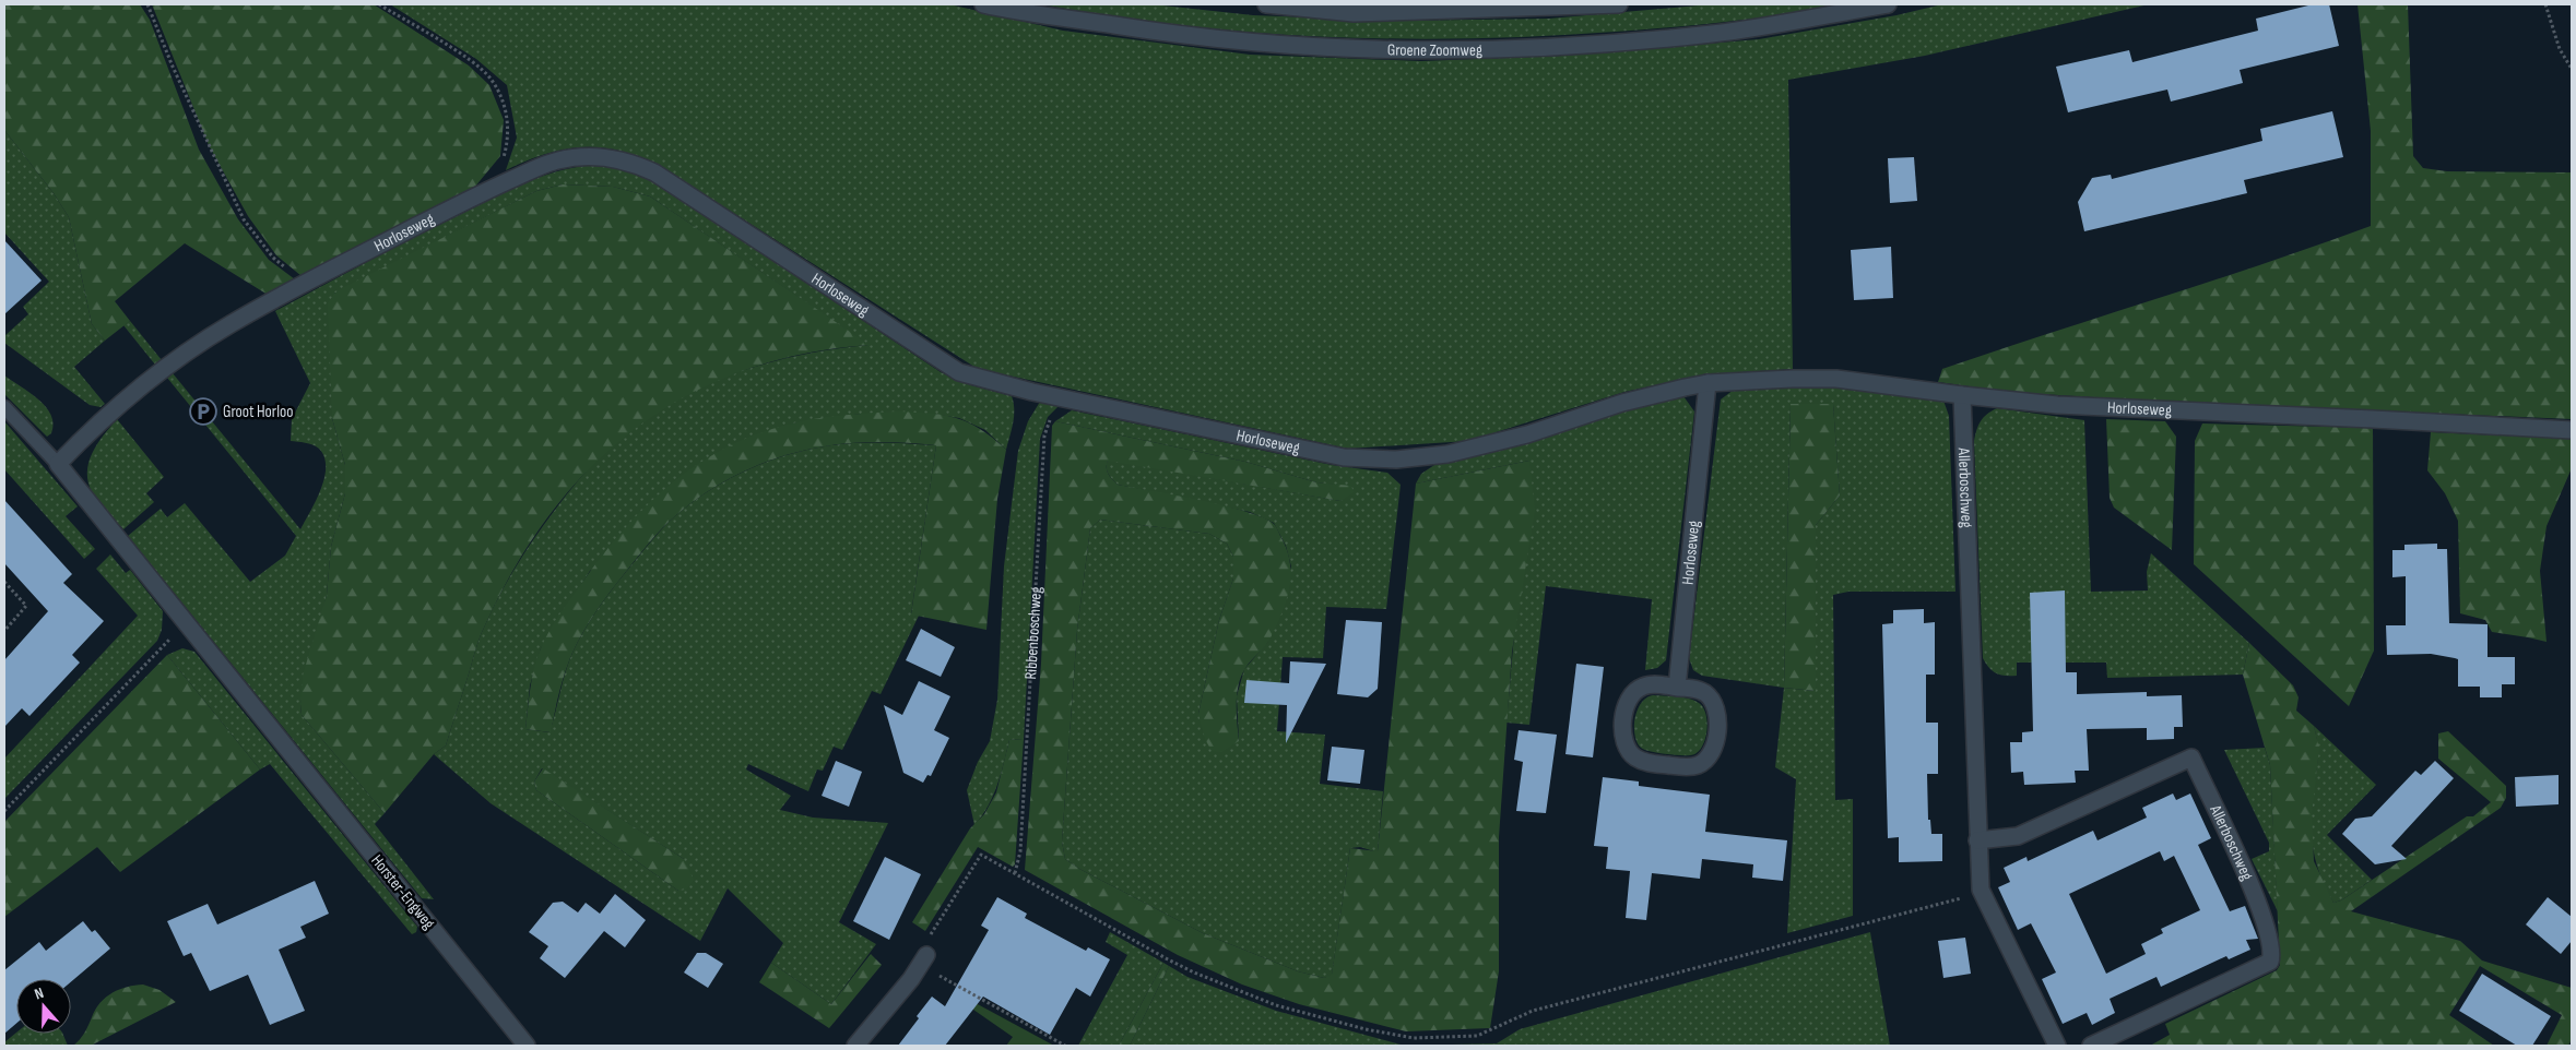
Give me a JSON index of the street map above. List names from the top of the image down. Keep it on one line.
{"streets":{"street":["Groene Zoomweg","Horloseweg","Allerboschweg","Horster-Engweg"],"path":["Ribbenboschweg"]},"crossings":[["Horloseweg","Allerboschweg"],["Horloseweg","Ribbenboschweg"]],"places":{"parking":["Groot Horloo"]},"north":"top"}
